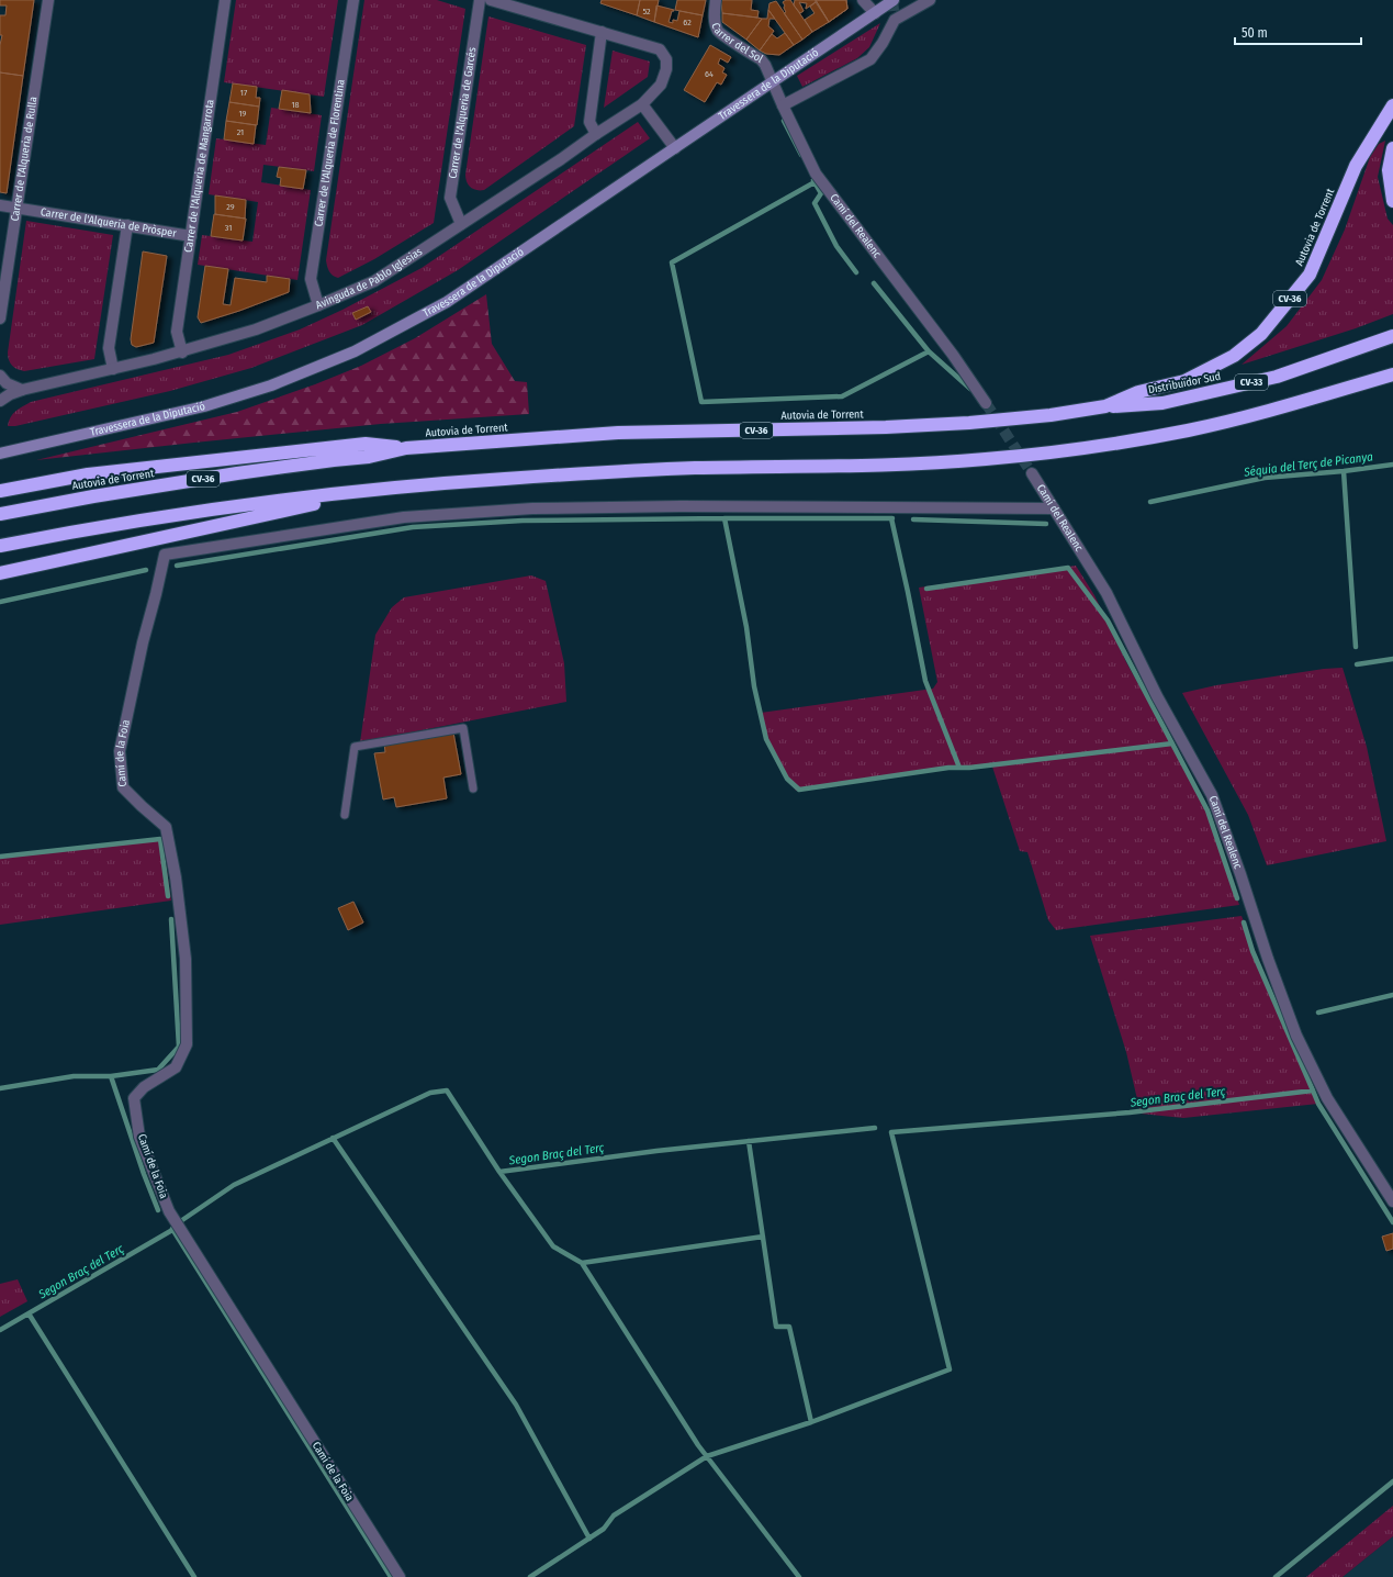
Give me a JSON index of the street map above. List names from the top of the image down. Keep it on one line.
{"streets":{"highway":["Autovia de Torrent","CV-36","CV-33","Distribuïdor Sud"],"street":["Carrer del Sol","Travessera de la Diputació","Carrer de l'Alqueria de Garcés","Carrer de l'Alqueria de Florentina","Carrer de l'Alqueria de Rulla","Carrer de l'Alqueria de Mangarrota","Carrer de l'Alqueria de Pròsper","Camí del Realenc","Avinguda de Pablo Iglesias","Camí de la Foia"]},"crossings":[["Carrer del Sol","Travessera de la Diputació"],["Carrer del Sol","Camí del Realenc"],["Travessera de la Diputació","Camí del Realenc"],["Carrer de l'Alqueria de Garcés","Avinguda de Pablo Iglesias"],["Carrer de l'Alqueria de Florentina","Avinguda de Pablo Iglesias"],["Carrer de l'Alqueria de Rulla","Carrer de l'Alqueria de Pròsper"],["Carrer de l'Alqueria de Mangarrota","Carrer de l'Alqueria de Pròsper"],["Carrer de l'Alqueria de Mangarrota","Avinguda de Pablo Iglesias"],["Camí del Realenc","Camí de la Foia"],["Autovia de Torrent","Distribuïdor Sud"]],"water":["Séquia del Terç de Picanya","Segon Braç del Terç"],"house_numbers":["52","62","64","17","18","19","21","29","31"],"scale_bar":"50 m"}
